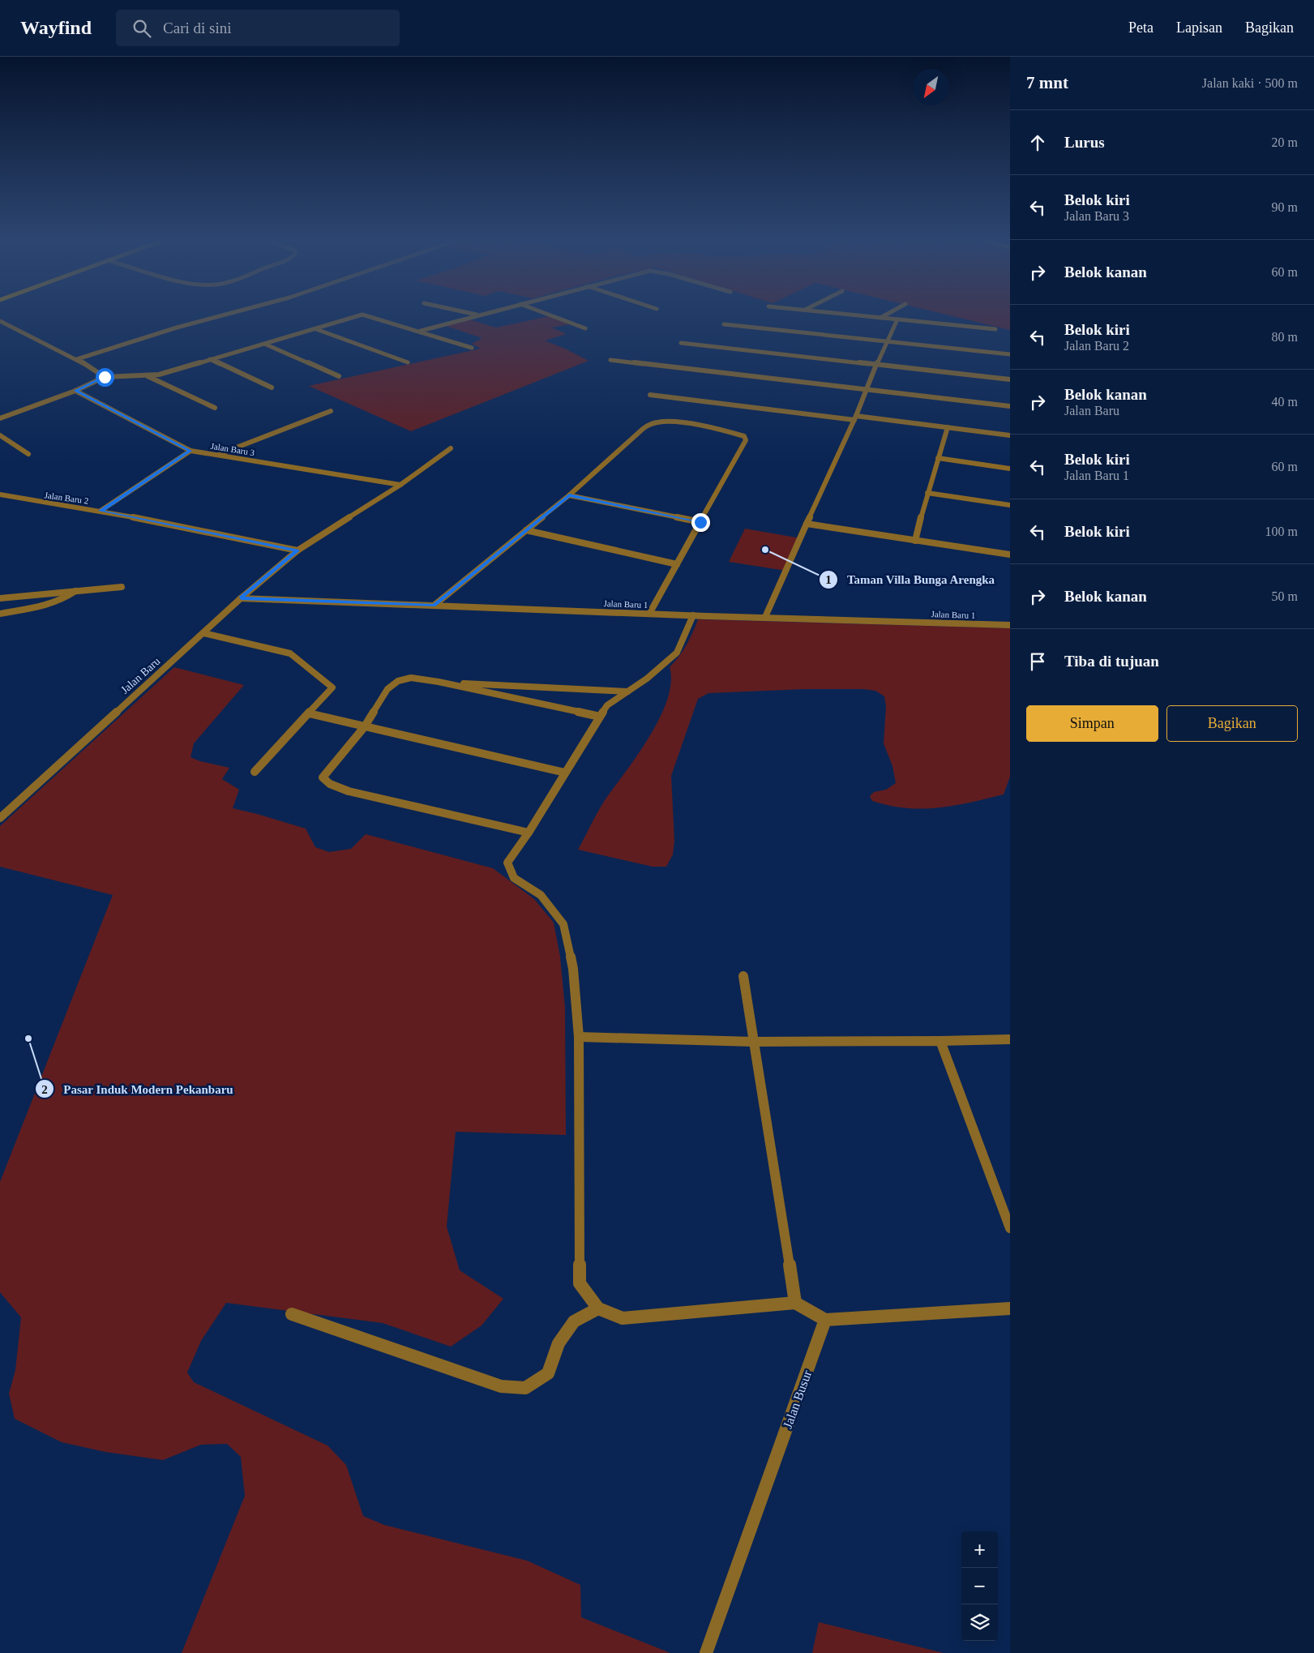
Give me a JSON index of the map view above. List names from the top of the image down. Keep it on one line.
{"streets":{"street":["Jalan Baru 3","Jalan Baru 2","Jalan Baru 1","Jalan Baru","Jalan Busur"]},"crossings":[["Jalan Baru 3","Jalan Baru"],["Jalan Baru 2","Jalan Baru"],["Jalan Baru 1","Jalan Baru"]],"places":["Taman Villa Bunga Arengka","Pasar Induk Modern Pekanbaru"],"north":"bottom left","page":{"header":"Wayfind","search":"Cari di sini","nav":["Peta","Lapisan","Bagikan"],"heading":["7 mnt","Jalan kaki · 500 m"],"list":[["Lurus","20 m"],["Belok kiri","Jalan Baru 3","90 m"],["Belok kanan","60 m"],["Belok kiri","Jalan Baru 2","80 m"],["Belok kanan","Jalan Baru","40 m"],["Belok kiri","Jalan Baru 1","60 m"],["Belok kiri","100 m"],["Belok kanan","50 m"],"Tiba di tujuan"],"buttons":["Simpan","Bagikan"],"map_buttons":["+","−"]}}
